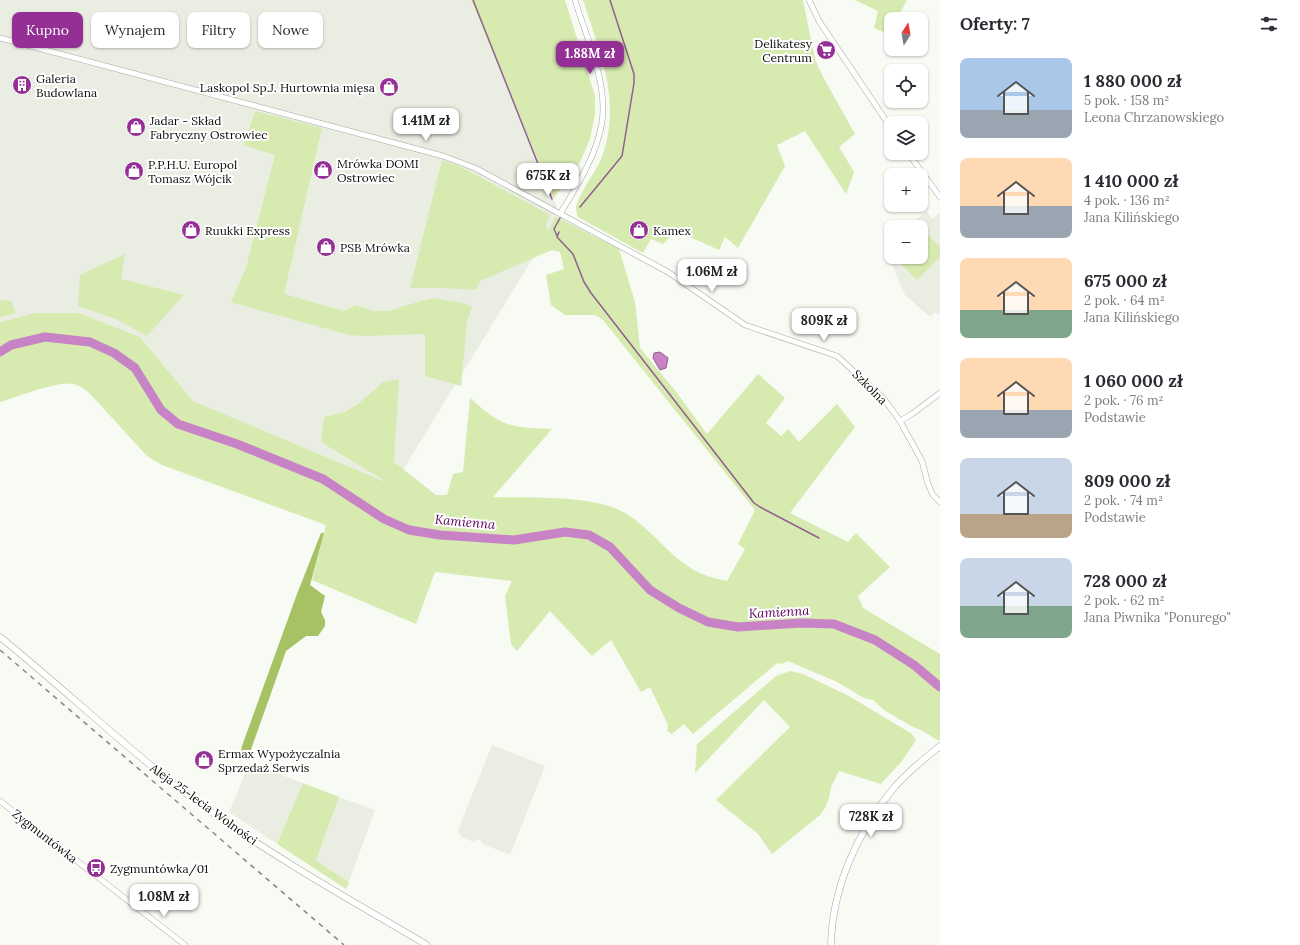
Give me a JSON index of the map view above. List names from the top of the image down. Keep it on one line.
{"streets":{"main road":["Aleja 25-lecia Wolności"],"street":["Szkolna","Zygmuntówka"]},"water":["Kamienna"],"places":{"supermarket":["Delikatesy Centrum"],"building":["Galeria Budowlana"],"shop":["Laskopol Sp.J. Hurtownia mięsa","Jadar - Skład Fabryczny Ostrowiec","Mrówka DOMI Ostrowiec","P.P.H.U. Europol Tomasz Wójcik","Ruukki Express","Kamex","PSB Mrówka","Ermax Wypożyczalnia Sprzedaż Serwis"],"bus stop":["Zygmuntówka/01"]},"north":"top","page":{"heading":"Oferty: 7","map_buttons":["+","−"],"chip":["Kupno","Wynajem","Filtry","Nowe"],"price":["1.88M zł","1.41M zł","675K zł","1.06M zł","809K zł","728K zł","1.08M zł"],"list":[{"name":"1 880 000 zł","note":"5 pok. · 158 m² · Leona Chrzanowskiego"},{"name":"1 410 000 zł","note":"4 pok. · 136 m² · Jana Kilińskiego"},{"name":"675 000 zł","note":"2 pok. · 64 m² · Jana Kilińskiego"},{"name":"1 060 000 zł","note":"2 pok. · 76 m² · Podstawie"},{"name":"809 000 zł","note":"2 pok. · 74 m² · Podstawie"},{"name":"728 000 zł","note":"2 pok. · 62 m² · Jana Piwnika \"Ponurego\""}]}}
